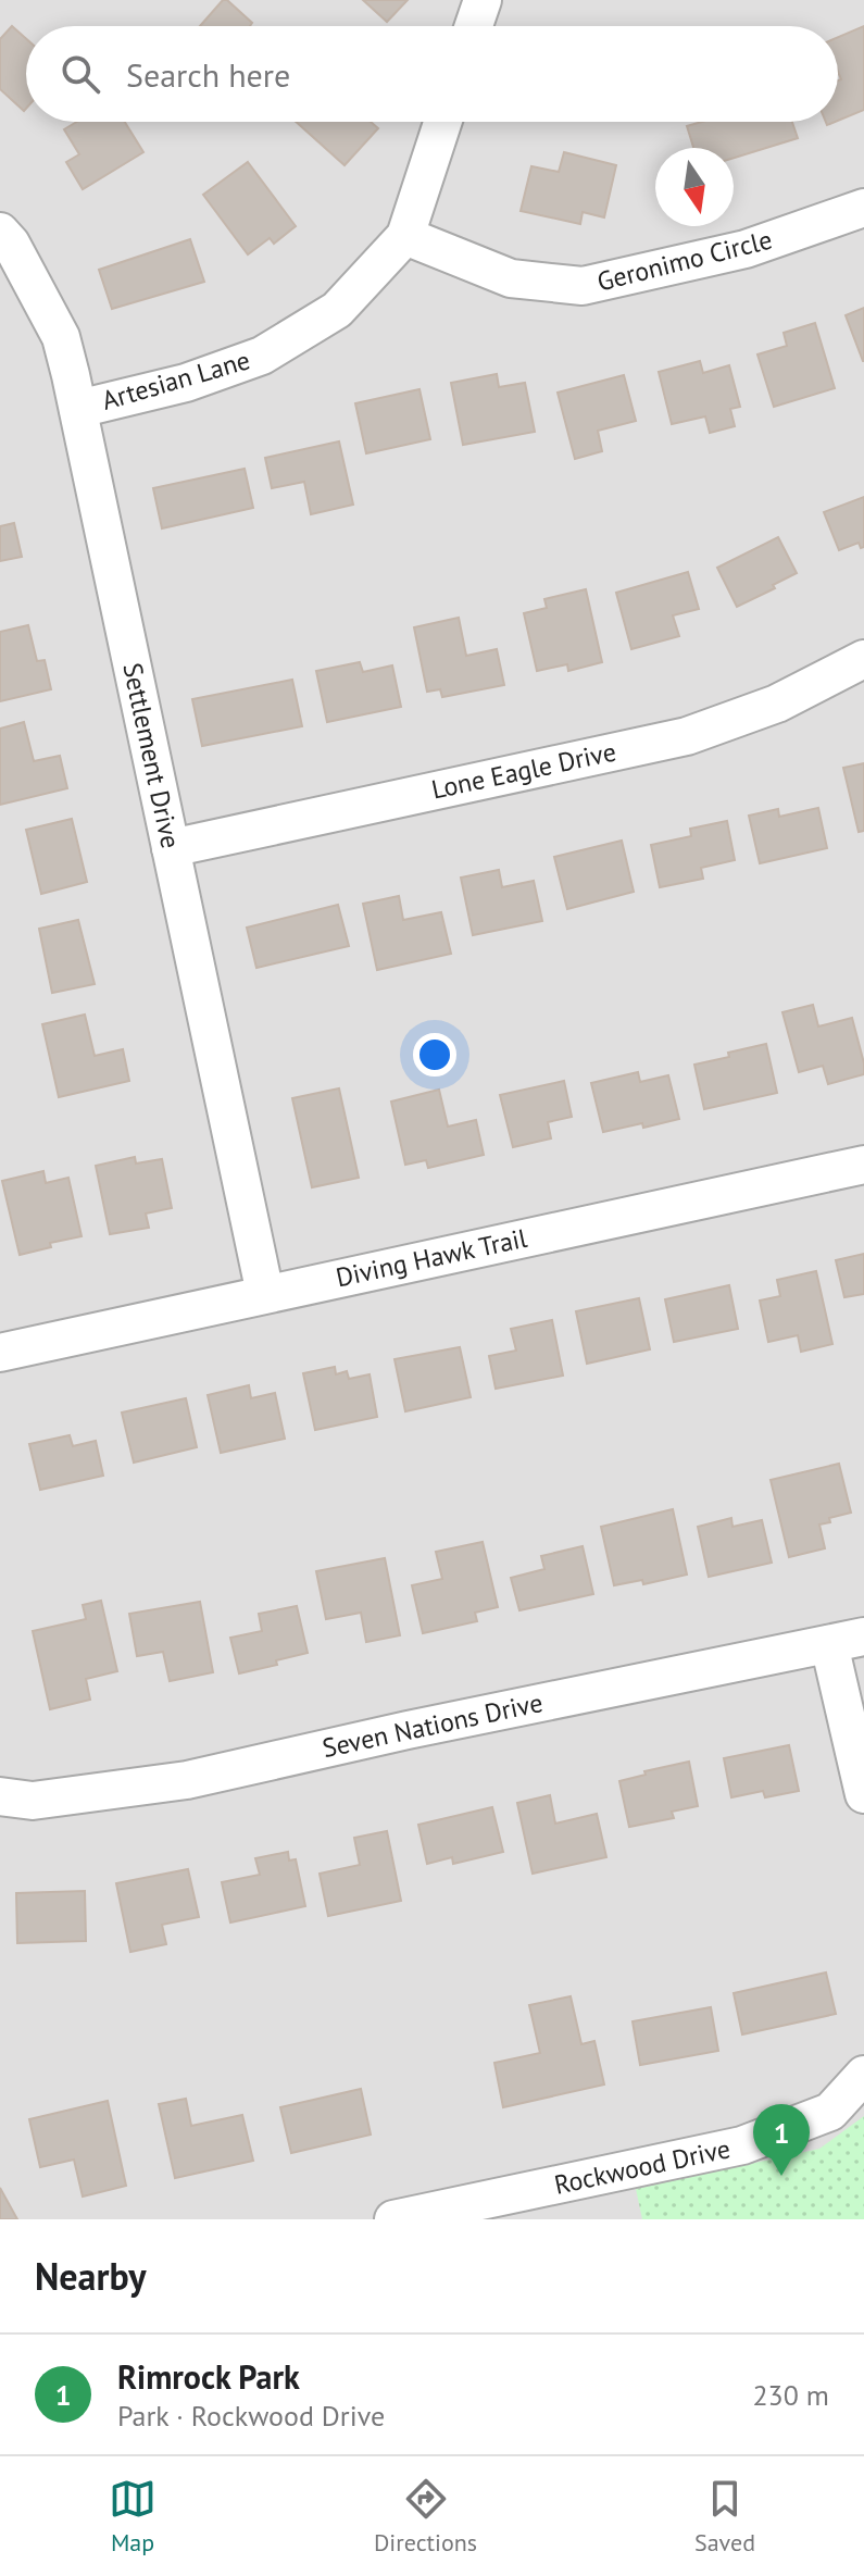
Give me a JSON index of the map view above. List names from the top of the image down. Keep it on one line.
{"streets":{"street":["Geronimo Circle","Artesian Lane","Settlement Drive","Lone Eagle Drive","Diving Hawk Trail","Seven Nations Drive","Rockwood Drive"]},"crossings":[["Geronimo Circle","Artesian Lane"],["Artesian Lane","Settlement Drive"],["Settlement Drive","Lone Eagle Drive"],["Settlement Drive","Diving Hawk Trail"]],"north":"bottom","page":{"search":"Search here","pins":"1","heading":"Nearby","list":[{"mark":"1","name":"Rimrock Park","note":"Park · Rockwood Drive","value":"230 m"}],"nav":["Map","Directions","Saved"]}}
